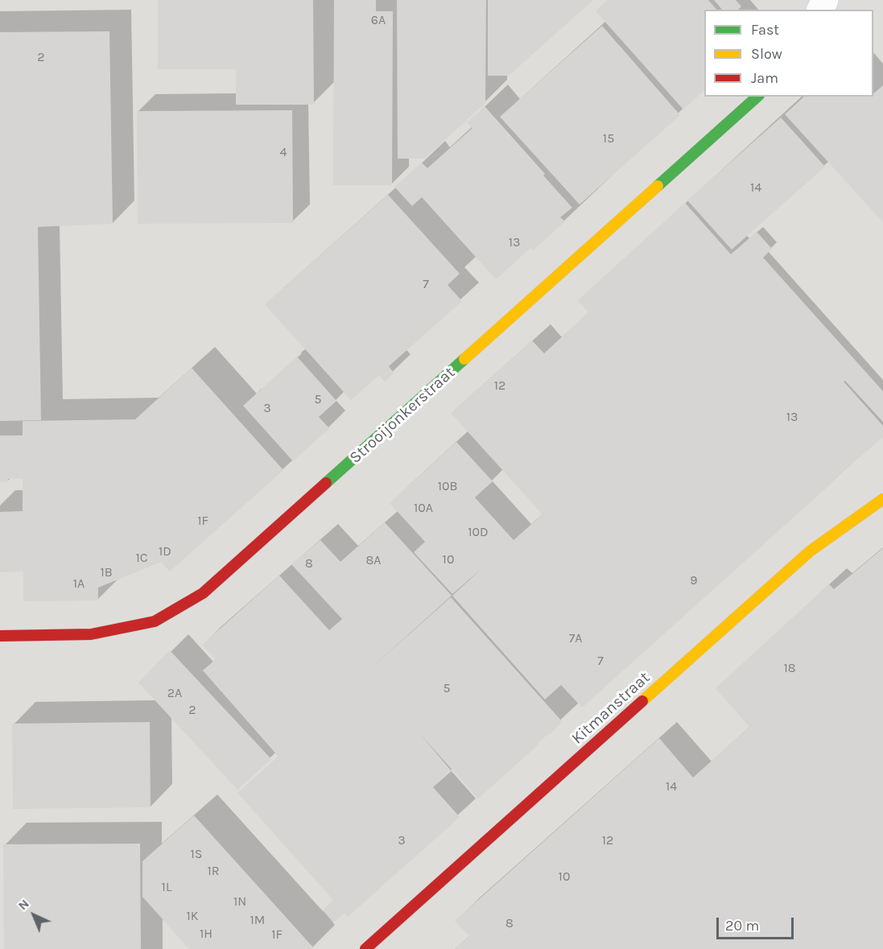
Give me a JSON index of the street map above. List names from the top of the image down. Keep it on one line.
{"streets":{"street":["Strooijonkerstraat","Kitmanstraat"]},"house_numbers":["6A","2","15","4","14","13","7","12","5","3","13","10B","10A","1F","10D","1D","1C","10","8A","8","1B","9","1A","7A","7","18","5","2A","2","14","3","12","1S","1R","10","1L","1N","1K","1M","8","1H","1F"],"legend":["Fast","Slow","Jam"],"scale_bar":"20 m","north":"top left"}
